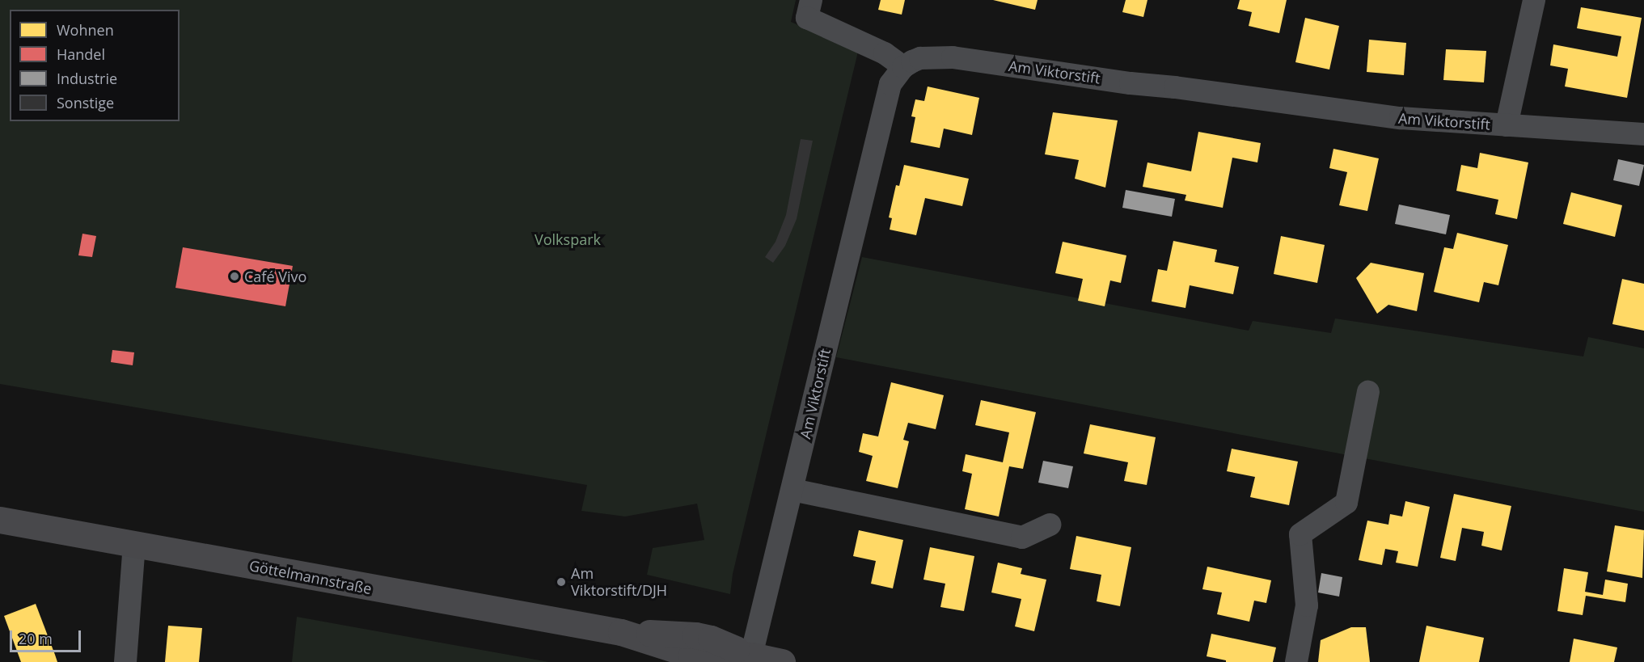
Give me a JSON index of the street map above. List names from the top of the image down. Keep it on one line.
{"streets":{"street":["Am Viktorstift","Göttelmannstraße"]},"crossings":[["Am Viktorstift","Göttelmannstraße"]],"parks":["Volkspark"],"places":["Café Vivo","Am Viktorstift/DJH"],"legend":["Wohnen","Handel","Industrie","Sonstige"],"scale_bar":"20 m"}
